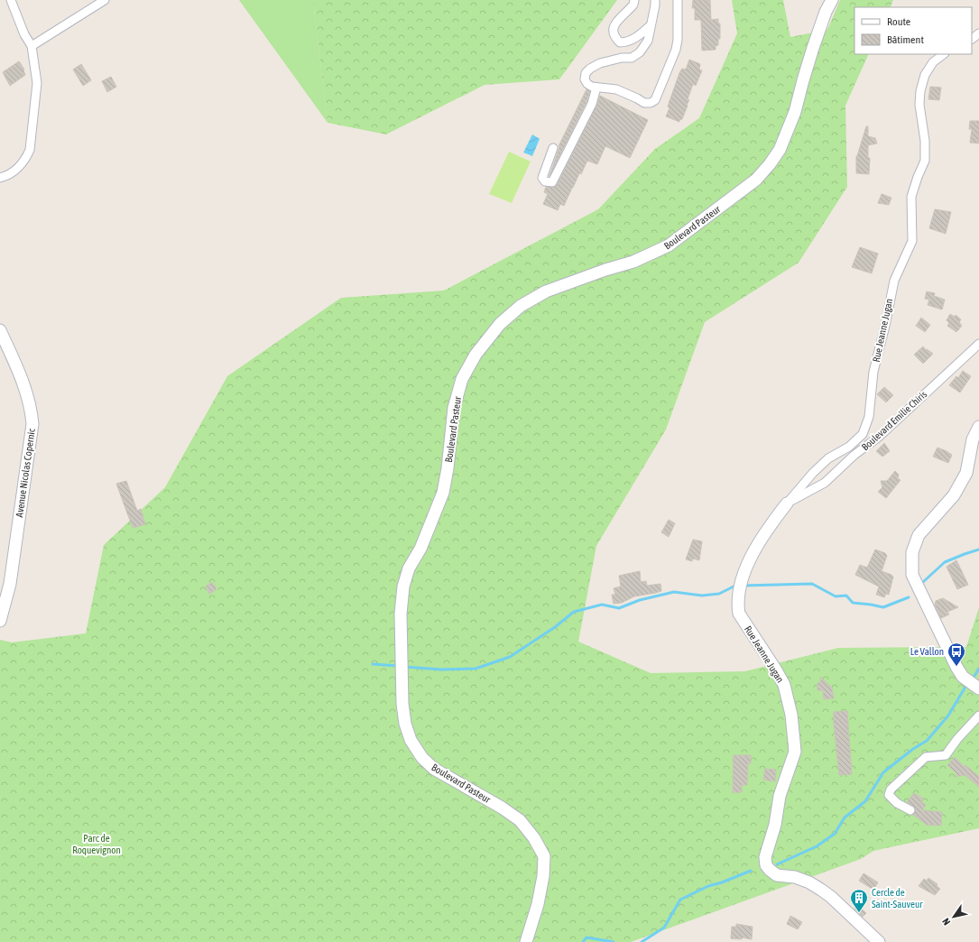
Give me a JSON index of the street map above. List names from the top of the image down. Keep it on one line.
{"streets":{"main road":["Boulevard Pasteur","Rue Jeanne Jugan","Avenue Nicolas Copernic"],"street":["Boulevard Emilie Chiris"]},"crossings":[["Rue Jeanne Jugan","Boulevard Emilie Chiris"]],"parks":["Parc de Roquevignon"],"places":{"bus stop":["Le Vallon"],"building":["Cercle de Saint-Sauveur"]},"legend":["Route","Bâtiment"],"north":"bottom left"}
